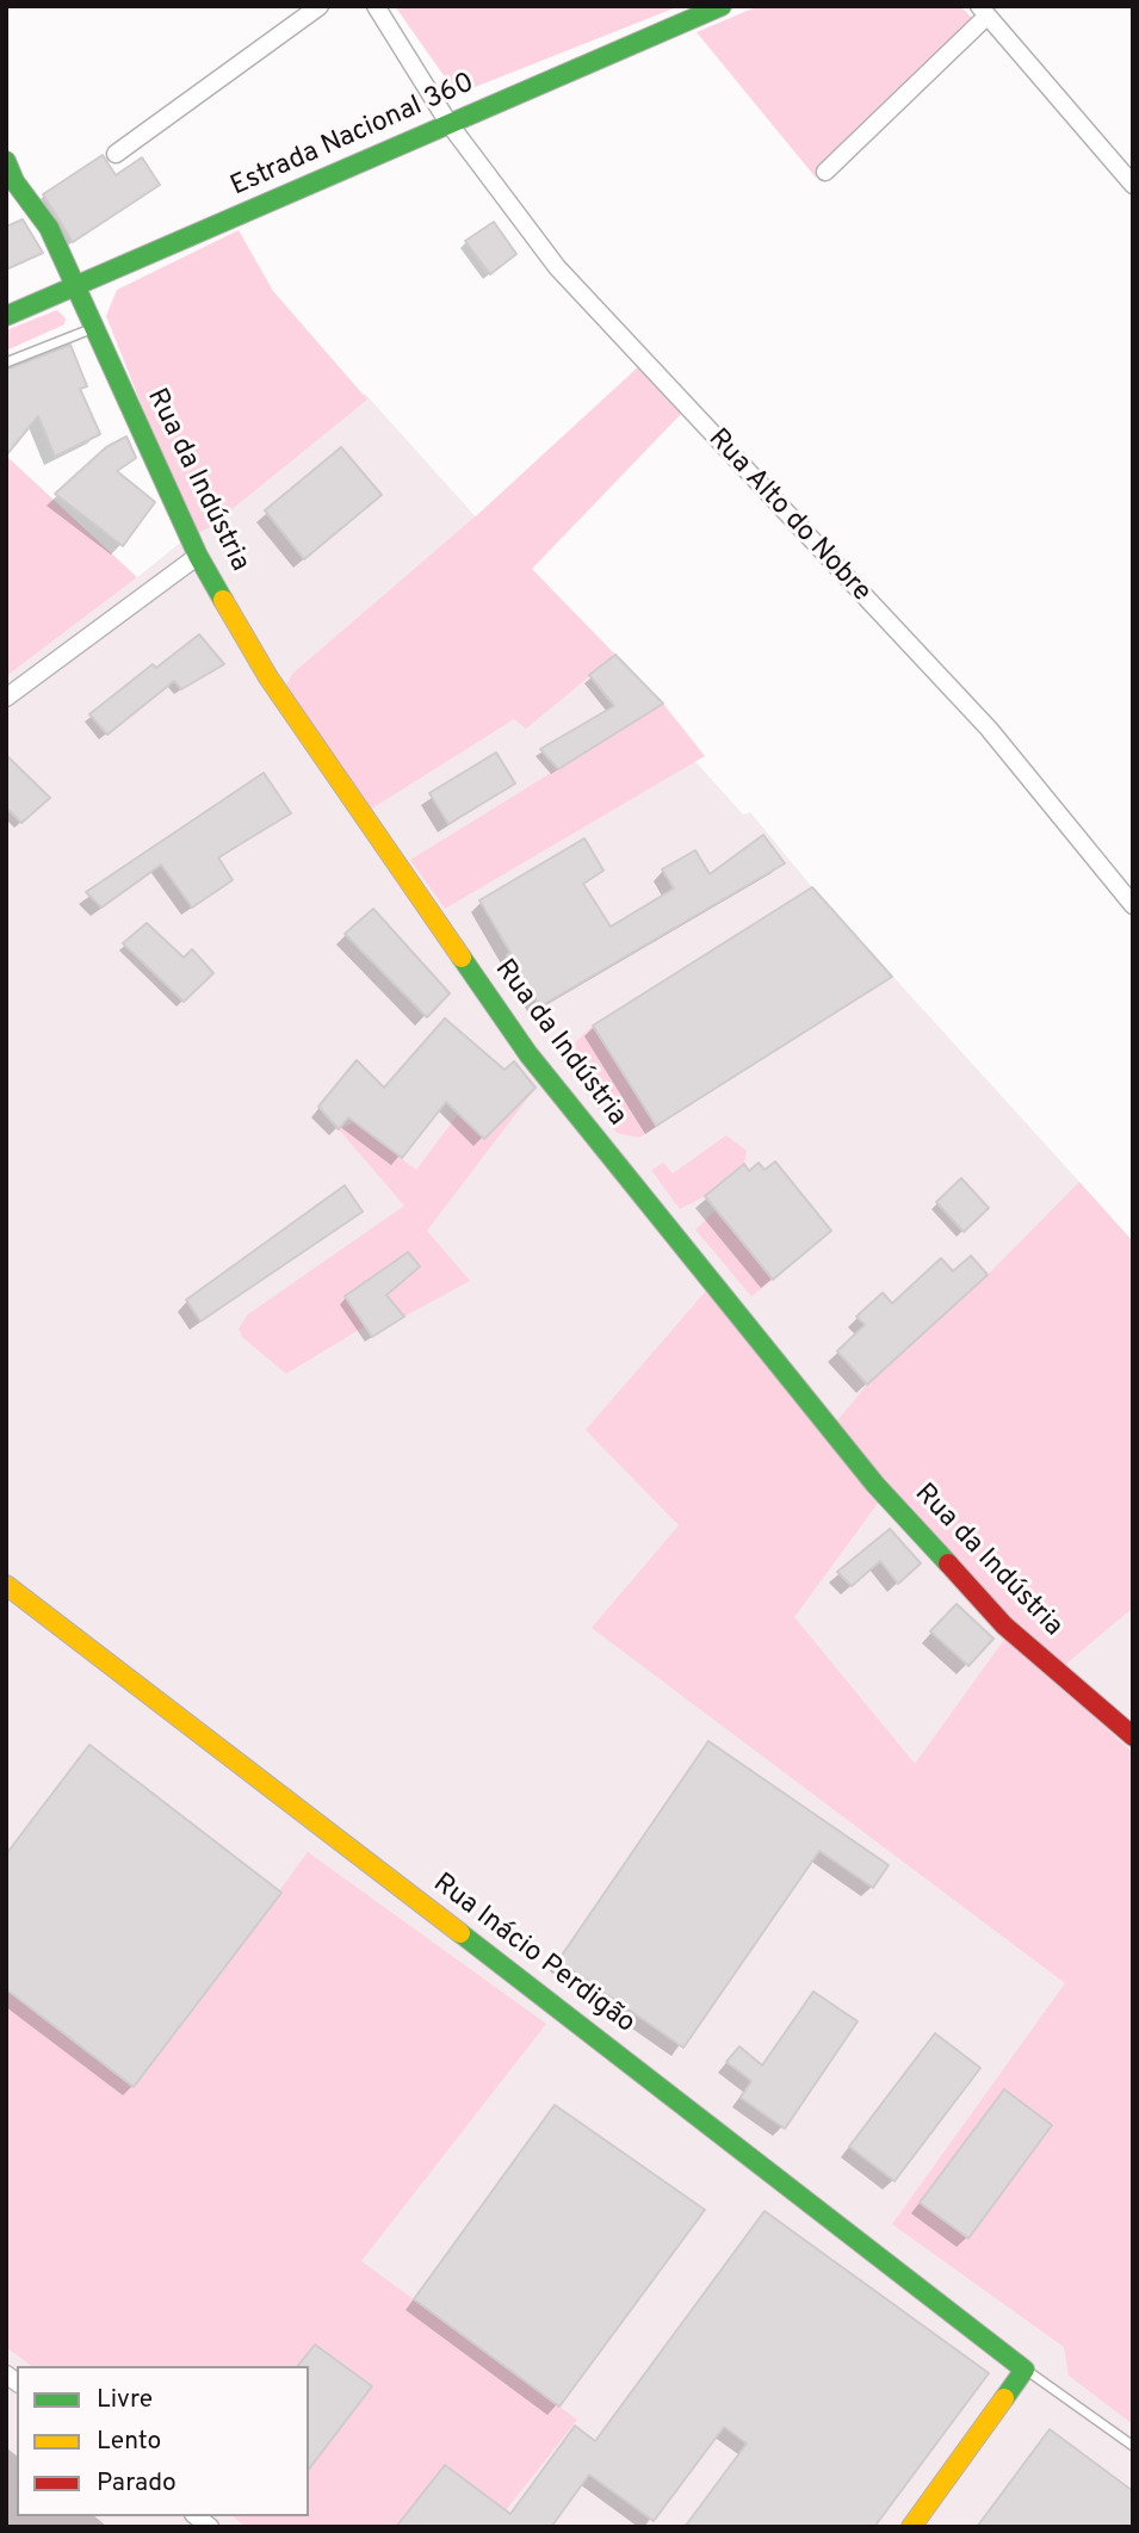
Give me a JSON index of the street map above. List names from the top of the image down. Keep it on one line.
{"streets":{"street":["Estrada Nacional 360","Rua da Indústria","Rua Alto do Nobre","Rua Inácio Perdigão"]},"crossings":[["Estrada Nacional 360","Rua da Indústria"],["Estrada Nacional 360","Rua Alto do Nobre"]],"legend":["Livre","Lento","Parado"]}
